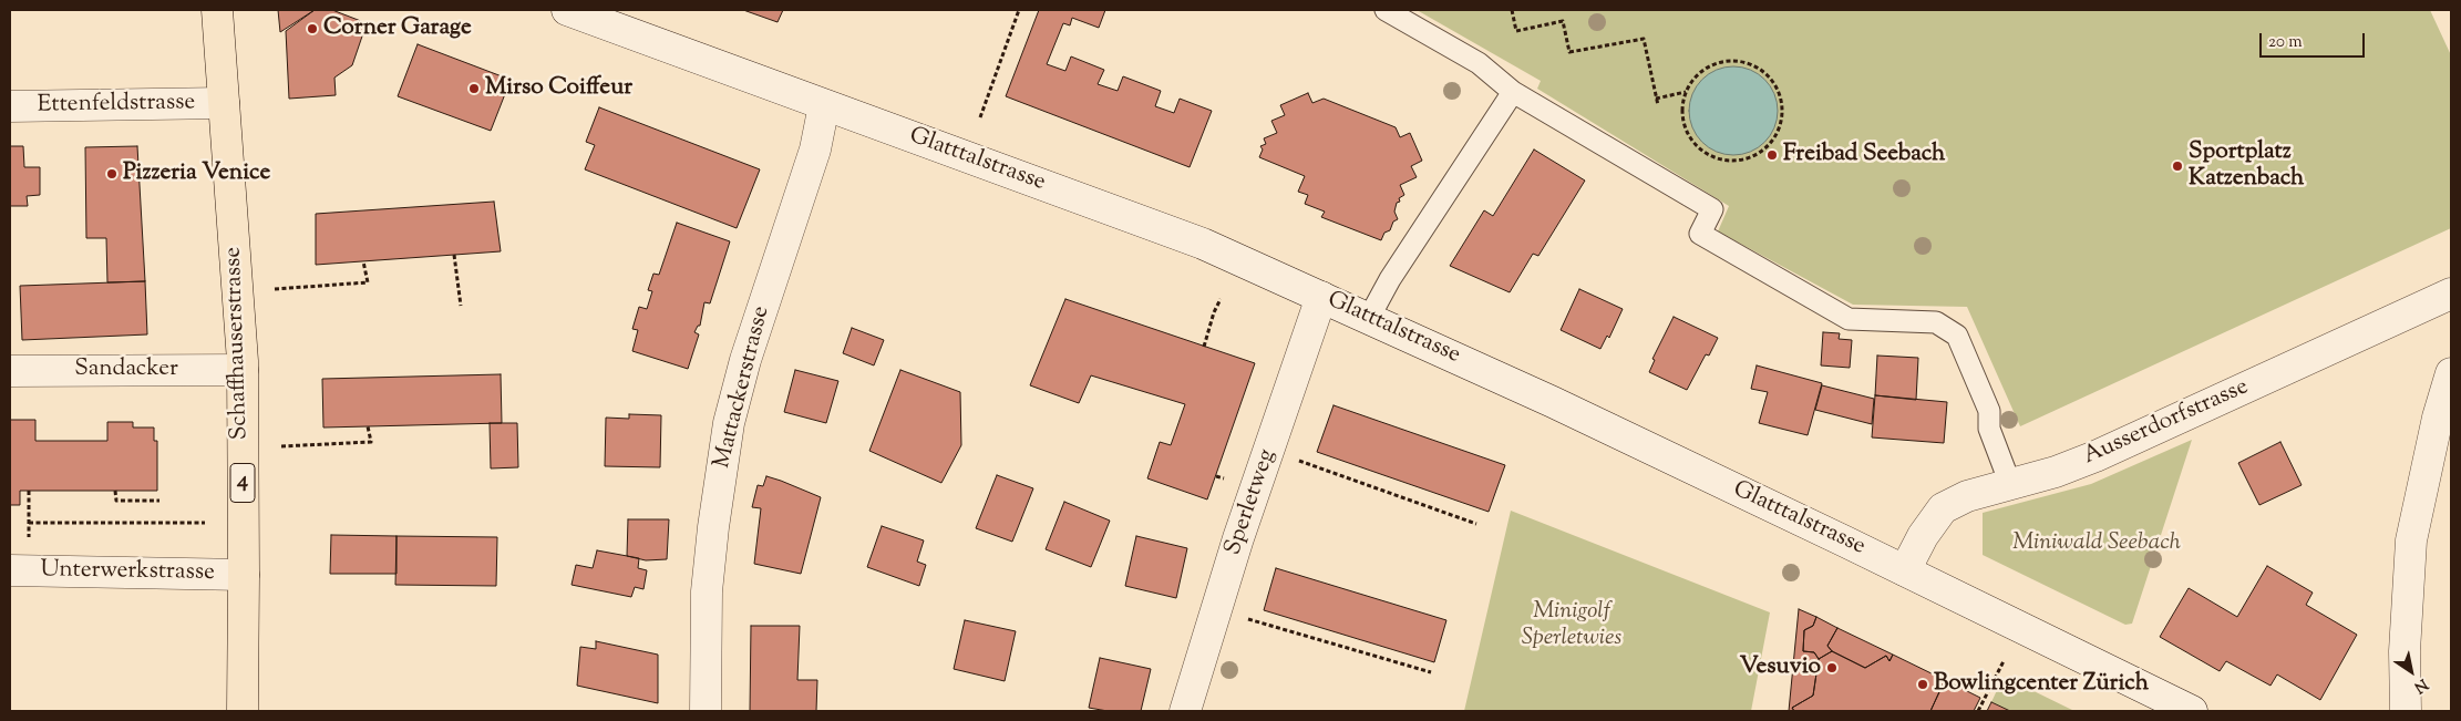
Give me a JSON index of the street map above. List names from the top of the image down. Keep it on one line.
{"streets":{"main road":["Schaffhauserstrasse","4"],"street":["Ettenfeldstrasse","Glatttalstrasse","Sandacker","Mattackerstrasse","Ausserdorfstrasse","Sperletweg","Unterwerkstrasse"]},"crossings":[["Ettenfeldstrasse","Schaffhauserstrasse"],["Glatttalstrasse","Mattackerstrasse"],["Glatttalstrasse","Ausserdorfstrasse"],["Glatttalstrasse","Sperletweg"],["Schaffhauserstrasse","Sandacker"],["Schaffhauserstrasse","Unterwerkstrasse"]],"parks":["Miniwald Seebach","Minigolf Sperletwies"],"places":["Corner Garage","Mirso Coiffeur","Freibad Seebach","Sportplatz Katzenbach","Pizzeria Venice","Vesuvio","Bowlingcenter Zürich"],"scale_bar":"20 m","north":"bottom right"}
